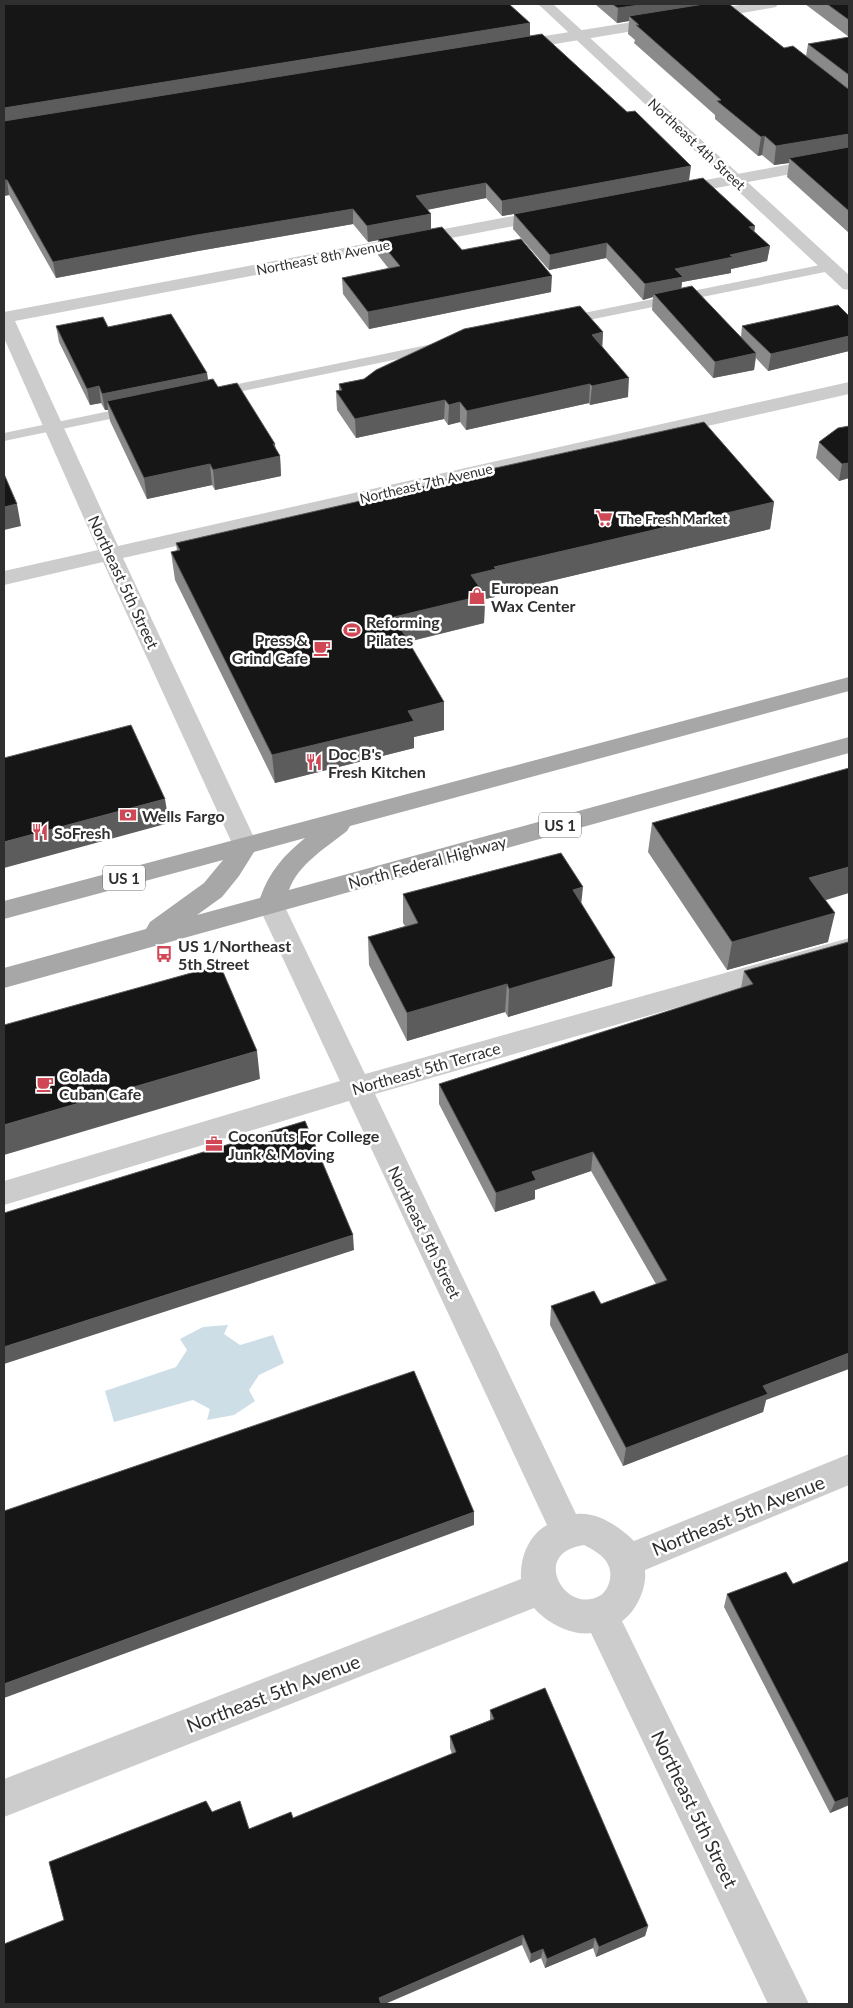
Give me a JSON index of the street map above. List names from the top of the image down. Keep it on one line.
{"streets":{"main road":["US 1","North Federal Highway"],"street":["Northeast 4th Street","Northeast 8th Avenue","Northeast 7th Avenue","Northeast 5th Street","Northeast 5th Terrace","Northeast 5th Avenue"]},"crossings":[["Northeast 8th Avenue","Northeast 5th Street"],["Northeast 7th Avenue","Northeast 5th Street"],["Northeast 5th Street","US 1"],["Northeast 5th Street","North Federal Highway"],["Northeast 5th Street","Northeast 5th Terrace"],["Northeast 5th Street","Northeast 5th Avenue"]],"places":{"supermarket":["The Fresh Market"],"shop":["European Wax Center"],"sports":["Reforming Pilates"],"cafe":["Press & Grind Cafe","Colada Cuban Cafe"],"restaurant":["Doc B's Fresh Kitchen","SoFresh"],"bank":["Wells Fargo"],"bus stop":["US 1/Northeast 5th Street"],"office":["Coconuts For College Junk & Moving"]}}
